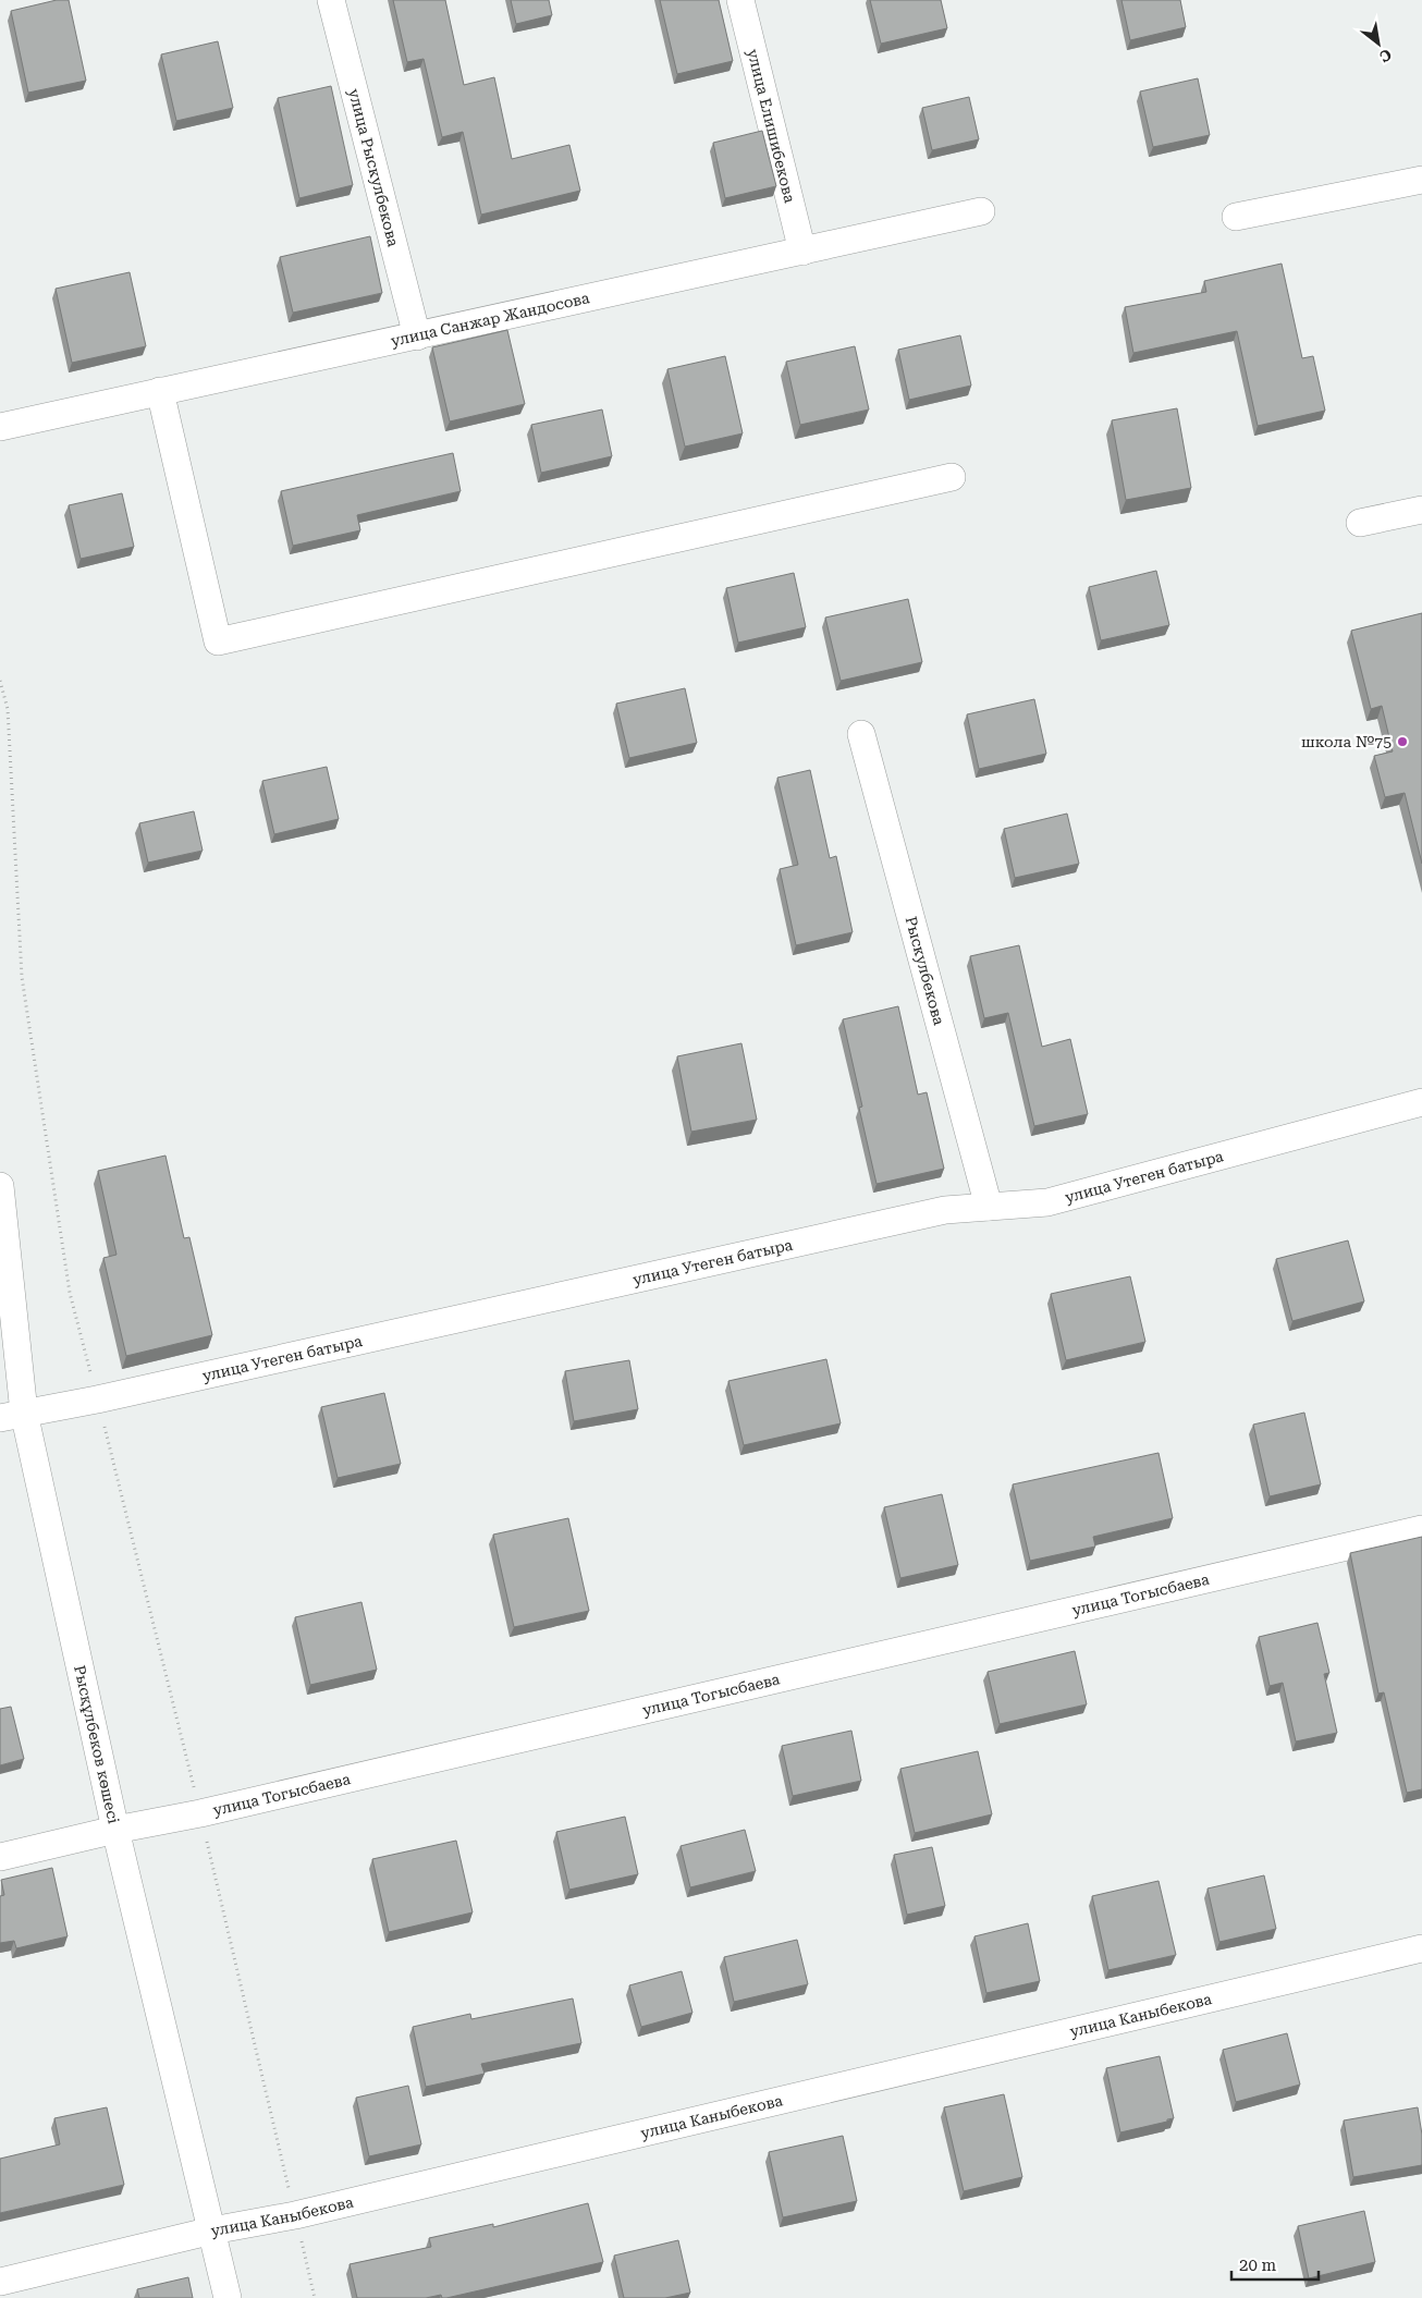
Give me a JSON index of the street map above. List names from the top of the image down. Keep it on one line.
{"streets":{"street":["улица Елишибекова","улица Рыскулбекова","улица Санжар Жандосова","Рыскулбекова","улица Утеген батыра","улица Тогысбаева","Рысқұлбеков көшесі","улица Каныбекова"]},"crossings":[["улица Елишибекова","улица Санжар Жандосова"],["улица Рыскулбекова","улица Санжар Жандосова"],["Рыскулбекова","улица Утеген батыра"],["улица Утеген батыра","Рысқұлбеков көшесі"],["улица Тогысбаева","Рысқұлбеков көшесі"],["Рысқұлбеков көшесі","улица Каныбекова"]],"places":["школа №75"],"scale_bar":"20 m","north":"bottom right"}
